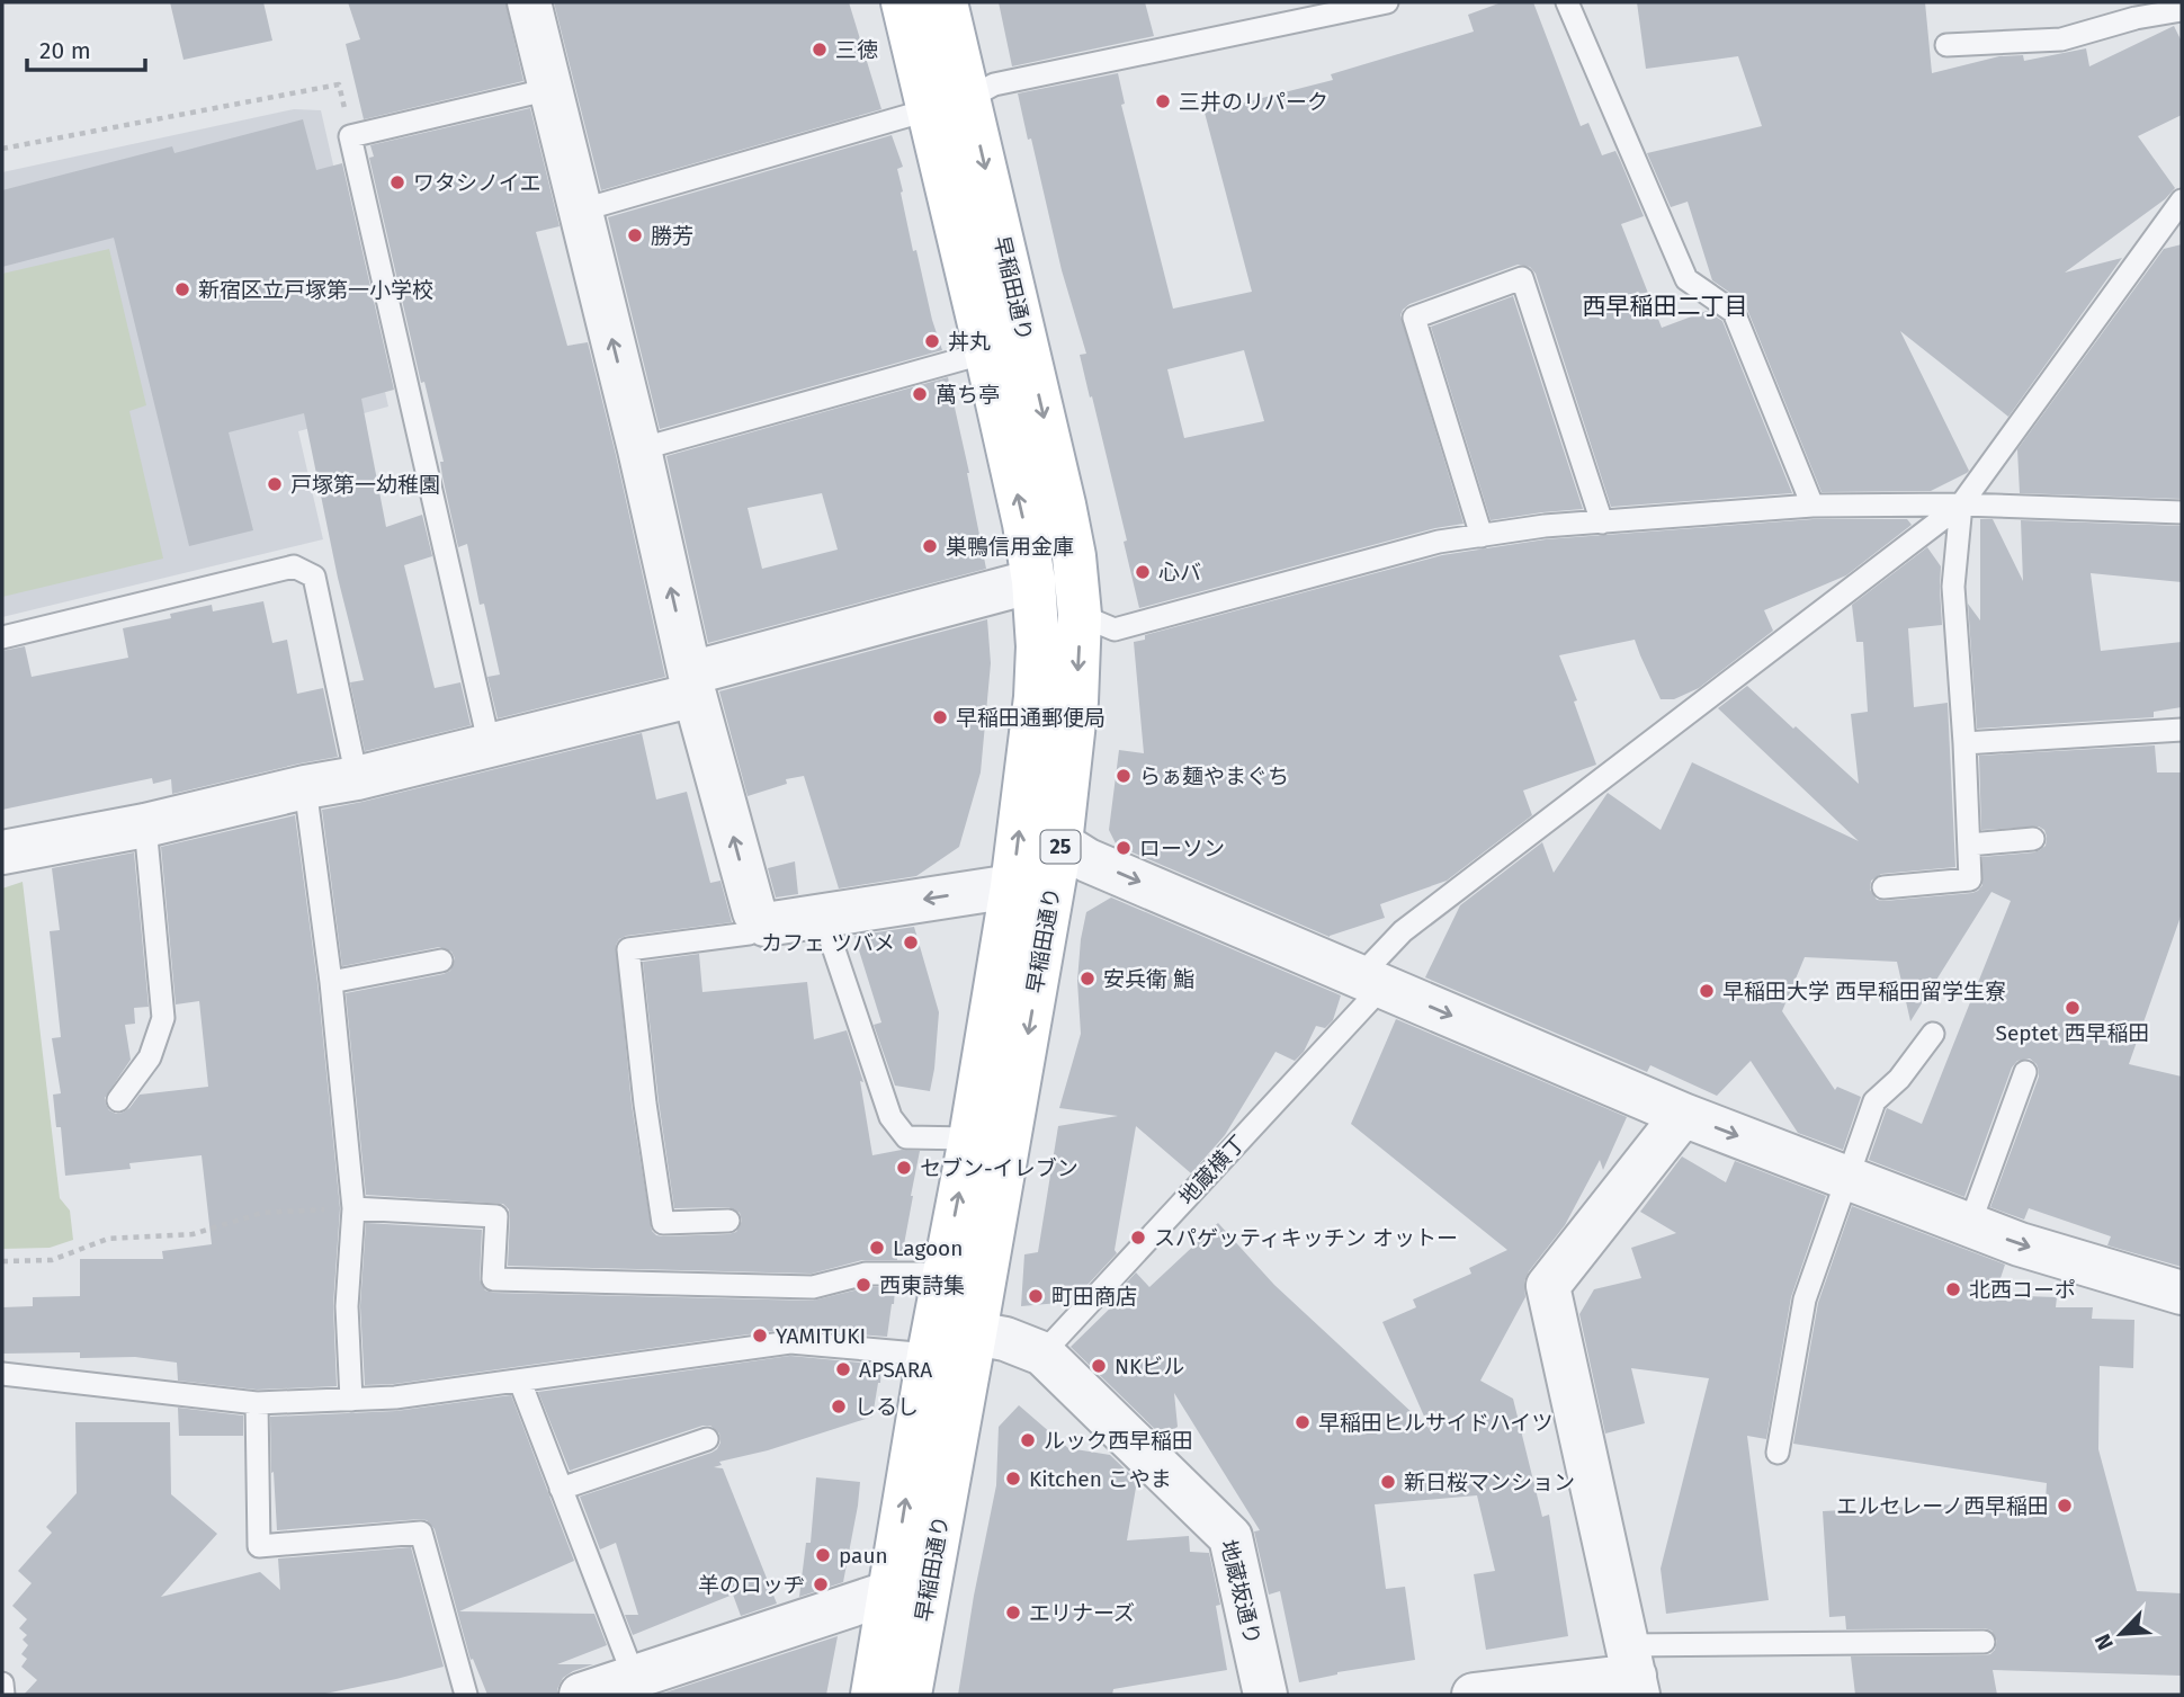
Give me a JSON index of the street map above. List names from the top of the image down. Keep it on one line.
{"streets":{"main road":["早稲田通り","25"],"street":["地蔵坂通り"],"lane":["地蔵横丁"]},"crossings":[["早稲田通り","地蔵坂通り"],["地蔵横丁","地蔵坂通り"]],"districts":["西早稲田二丁目"],"places":["三徳","三井のリパーク","ワタシノイエ","勝芳","新宿区立戸塚第一小学校","丼丸","萬ち亭","戸塚第一幼稚園","巣鴨信用金庫","心バ","早稲田通郵便局","らぁ麺やまぐち","ローソン","カフェ ツバメ","安兵衛 鮨","早稲田大学 西早稲田留学生寮","Septet 西早稲田","セブン-イレブン","スパゲッティキッチン オットー","Lagoon","西東詩集","北西コーポ","町田商店","YAMITUKI","NKビル","APSARA","しるし","早稲田ヒルサイドハイツ","ルック西早稲田","Kitchen こやま","新日桜マンション","エルセレーノ西早稲田","paun","羊のロッヂ","エリナーズ"],"scale_bar":"20 m","north":"bottom left"}
